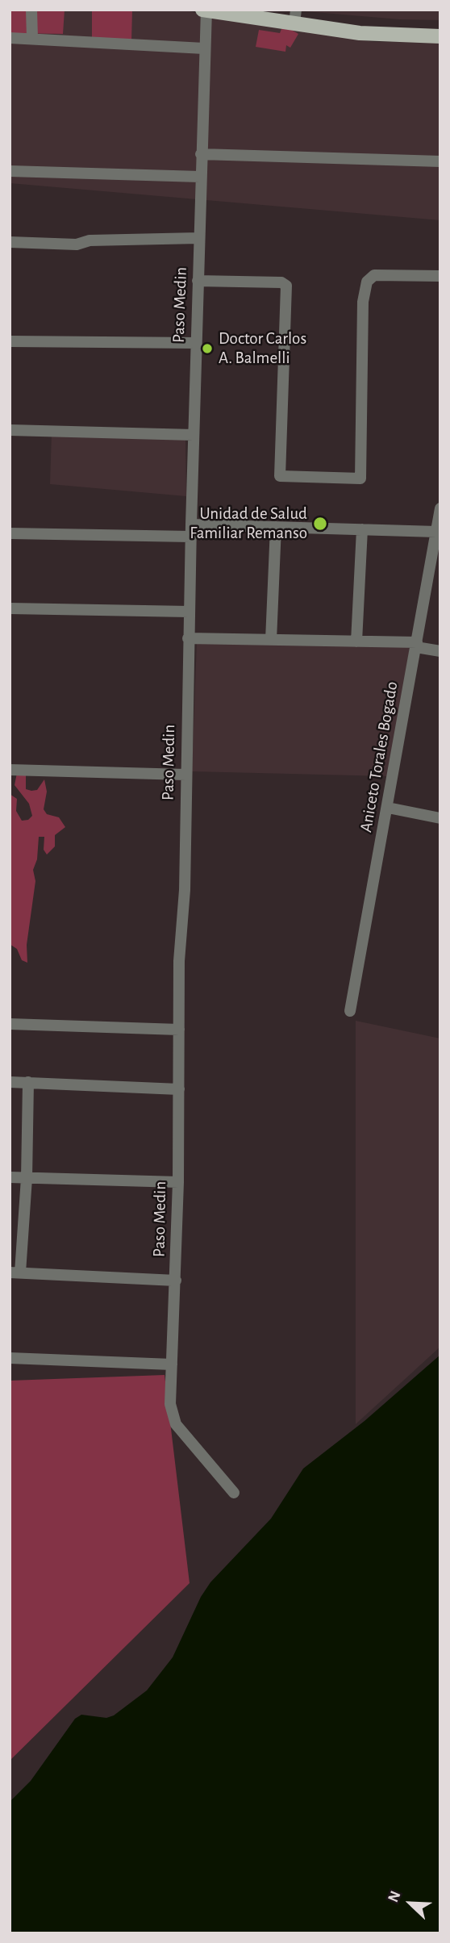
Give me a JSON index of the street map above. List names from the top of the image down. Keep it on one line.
{"streets":{"street":["Paso Medin","Aniceto Torales Bogado"]},"places":["Doctor Carlos A. Balmelli","Unidad de Salud Familiar Remanso"],"north":"top left"}
